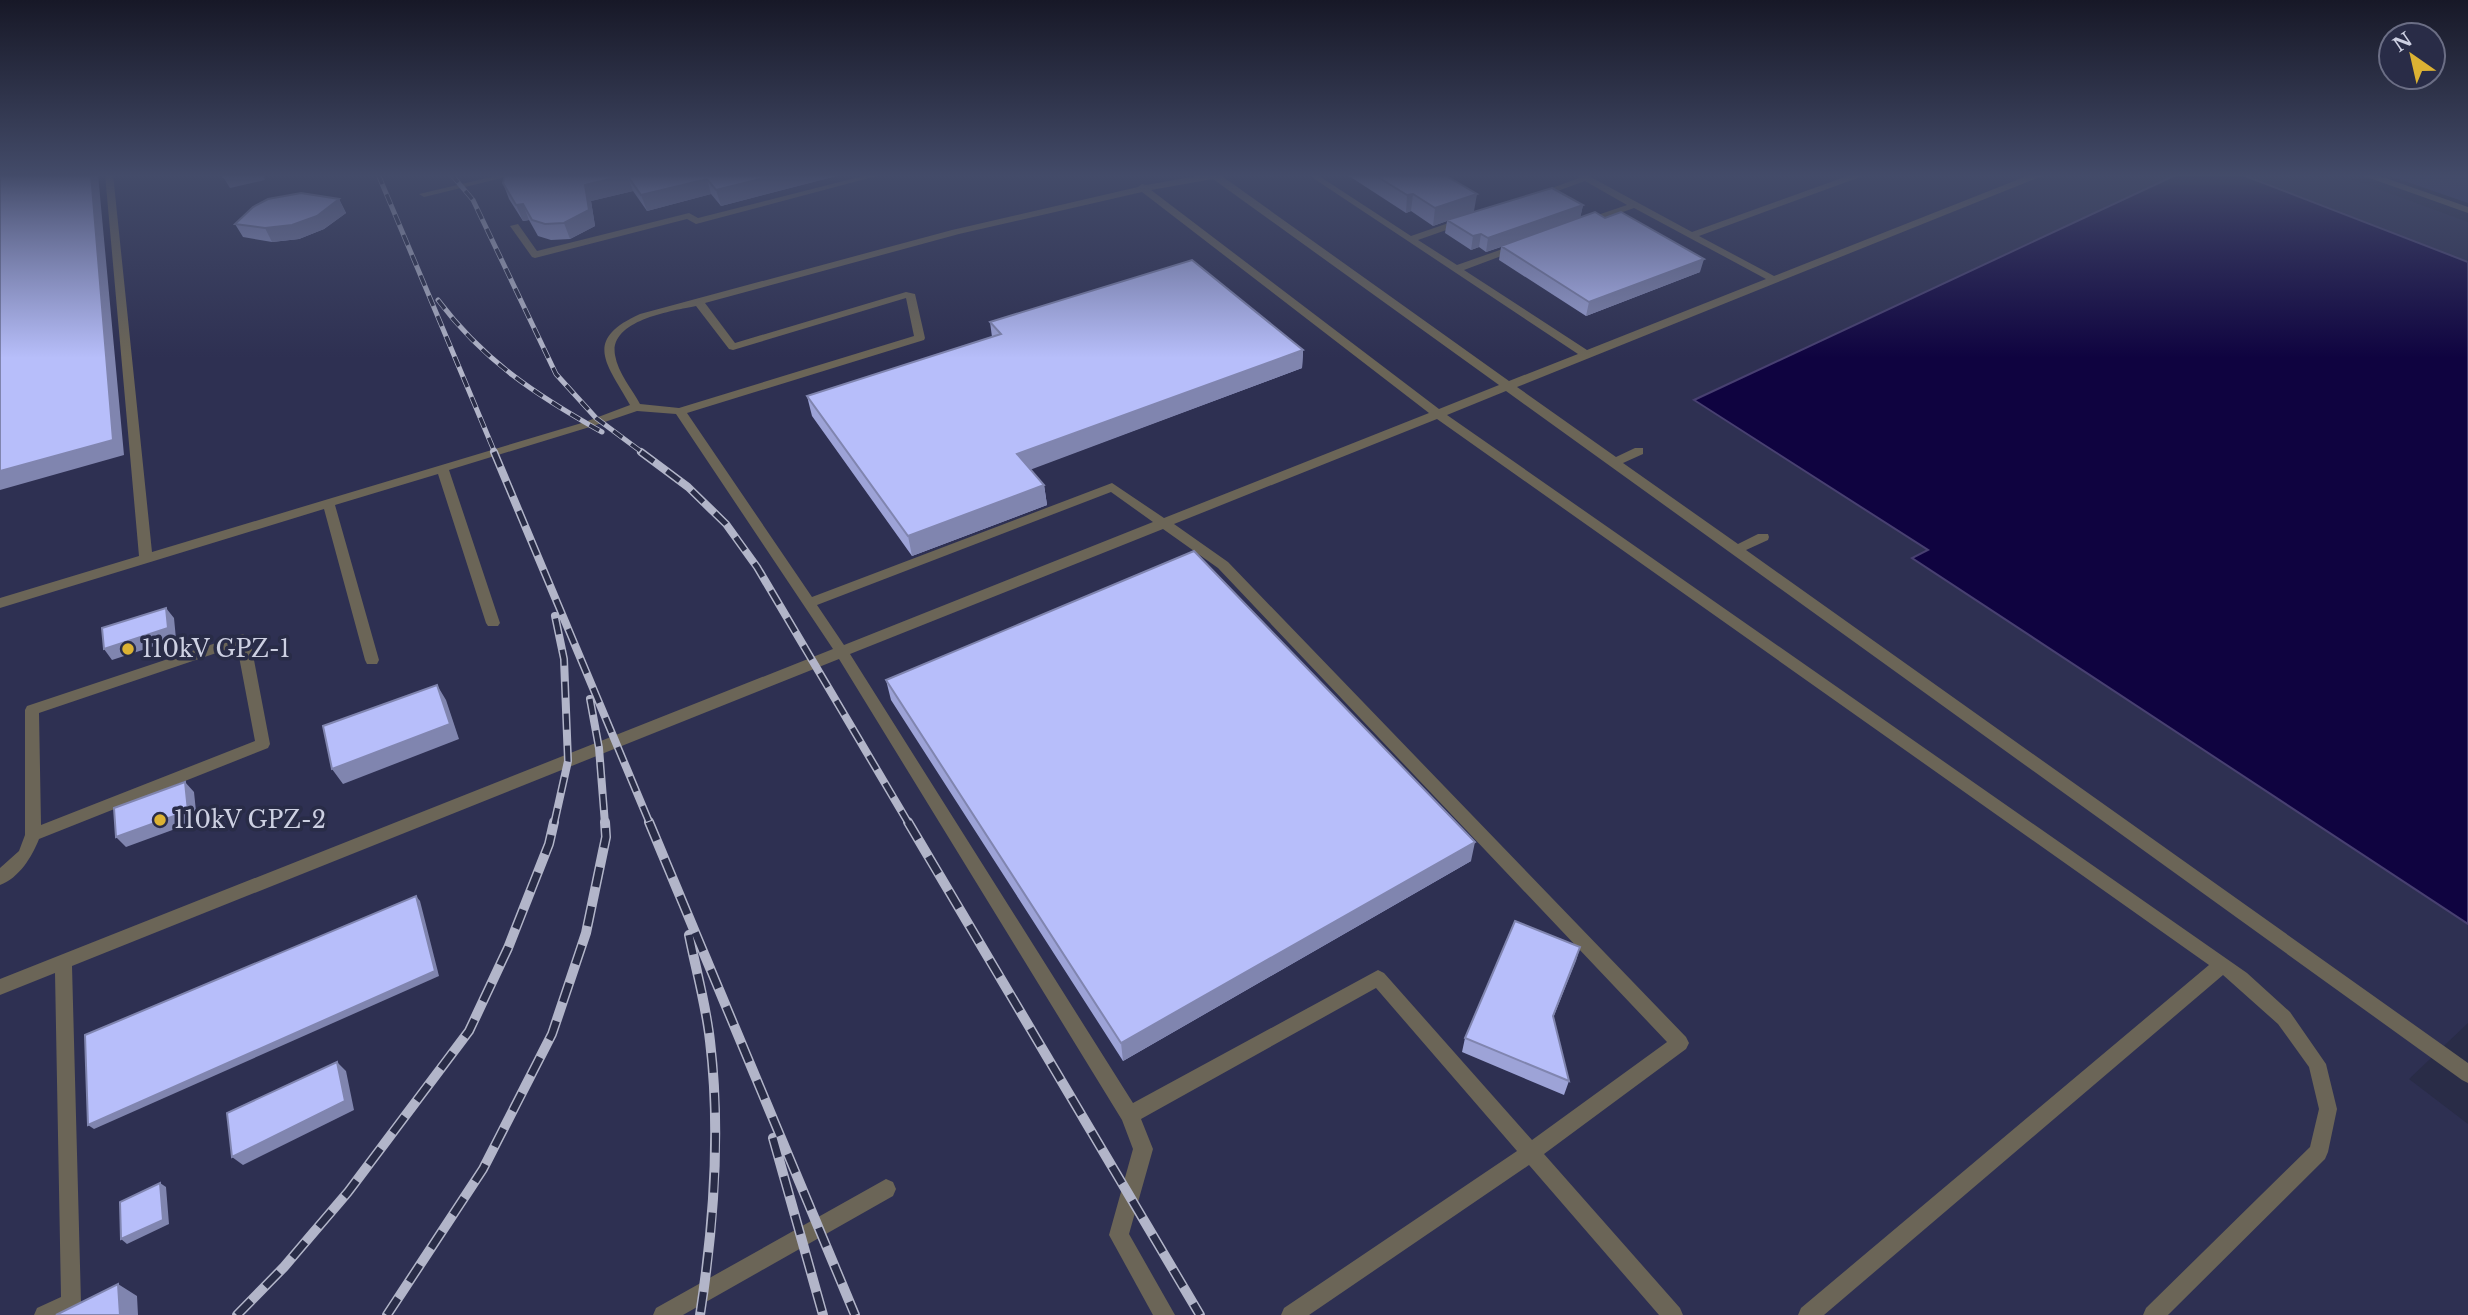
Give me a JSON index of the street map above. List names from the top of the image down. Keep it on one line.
{"places":["110kV GPZ-1","110kV GPZ-2"],"north":"top left"}
